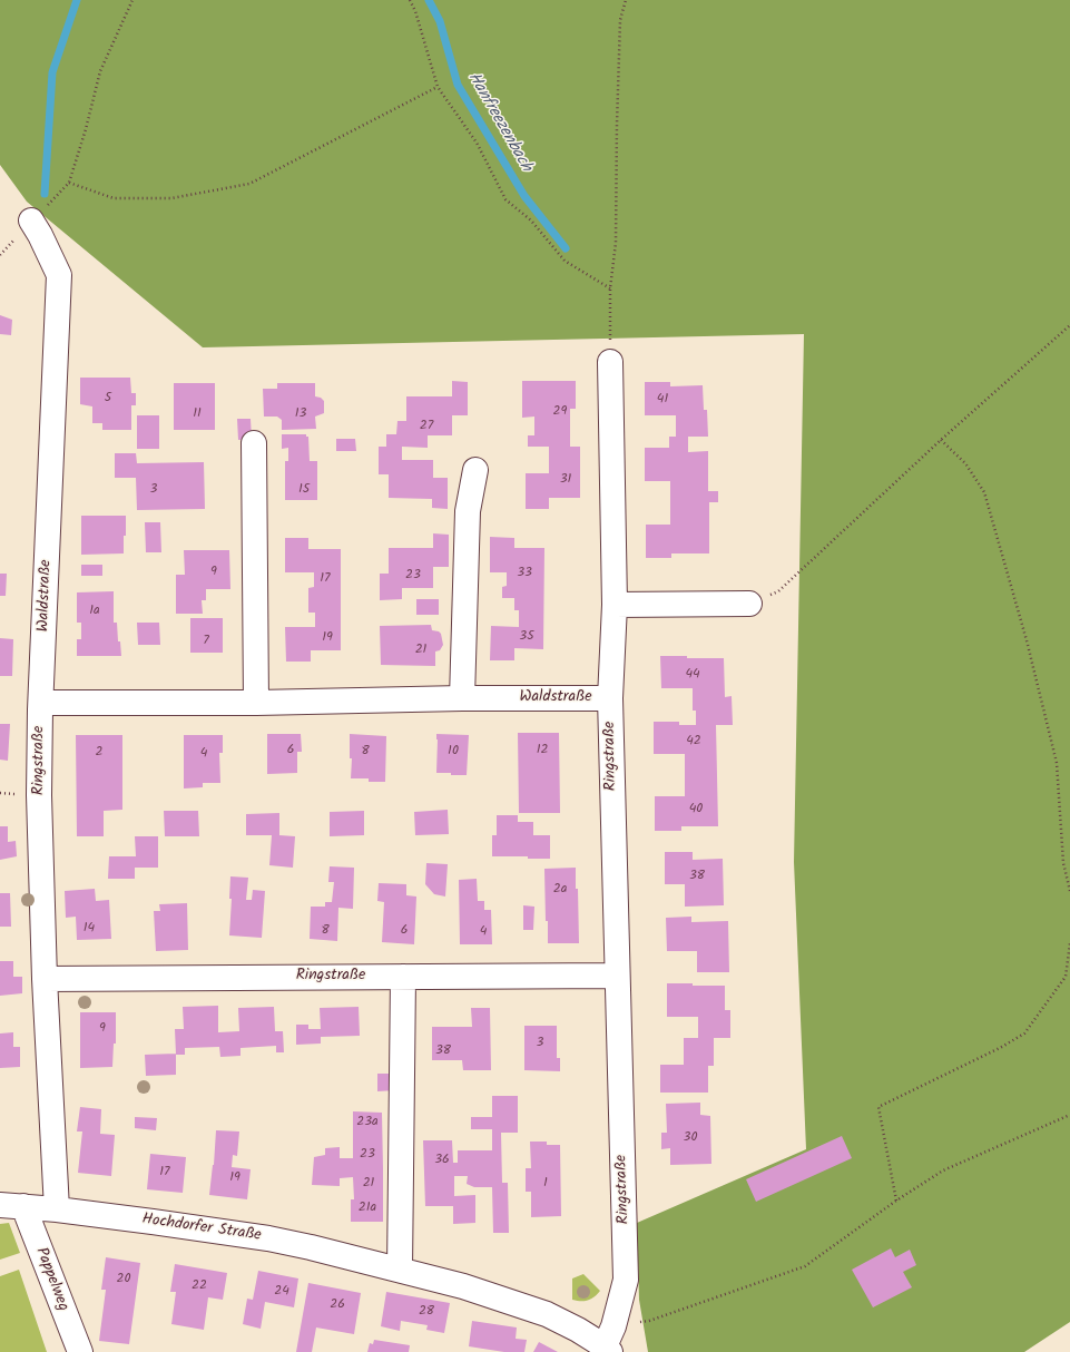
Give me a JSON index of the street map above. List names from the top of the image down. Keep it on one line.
{"streets":{"street":["Waldstraße","Ringstraße","Hochdorfer Straße","Pappelweg"]},"crossings":[["Waldstraße","Ringstraße"],["Ringstraße","Hochdorfer Straße"],["Hochdorfer Straße","Pappelweg"]],"water":["Hanfreezenbach"],"house_numbers":["5","41","29","11","13","27","31","3","15","9","33","23","17","1a","35","19","7","21","44","42","6","12","8","10","2","4","40","38","2a","14","8","6","4","9","3","38","23a","30","23","36","17","19","21","1","21a","20","22","24","26","28"]}
